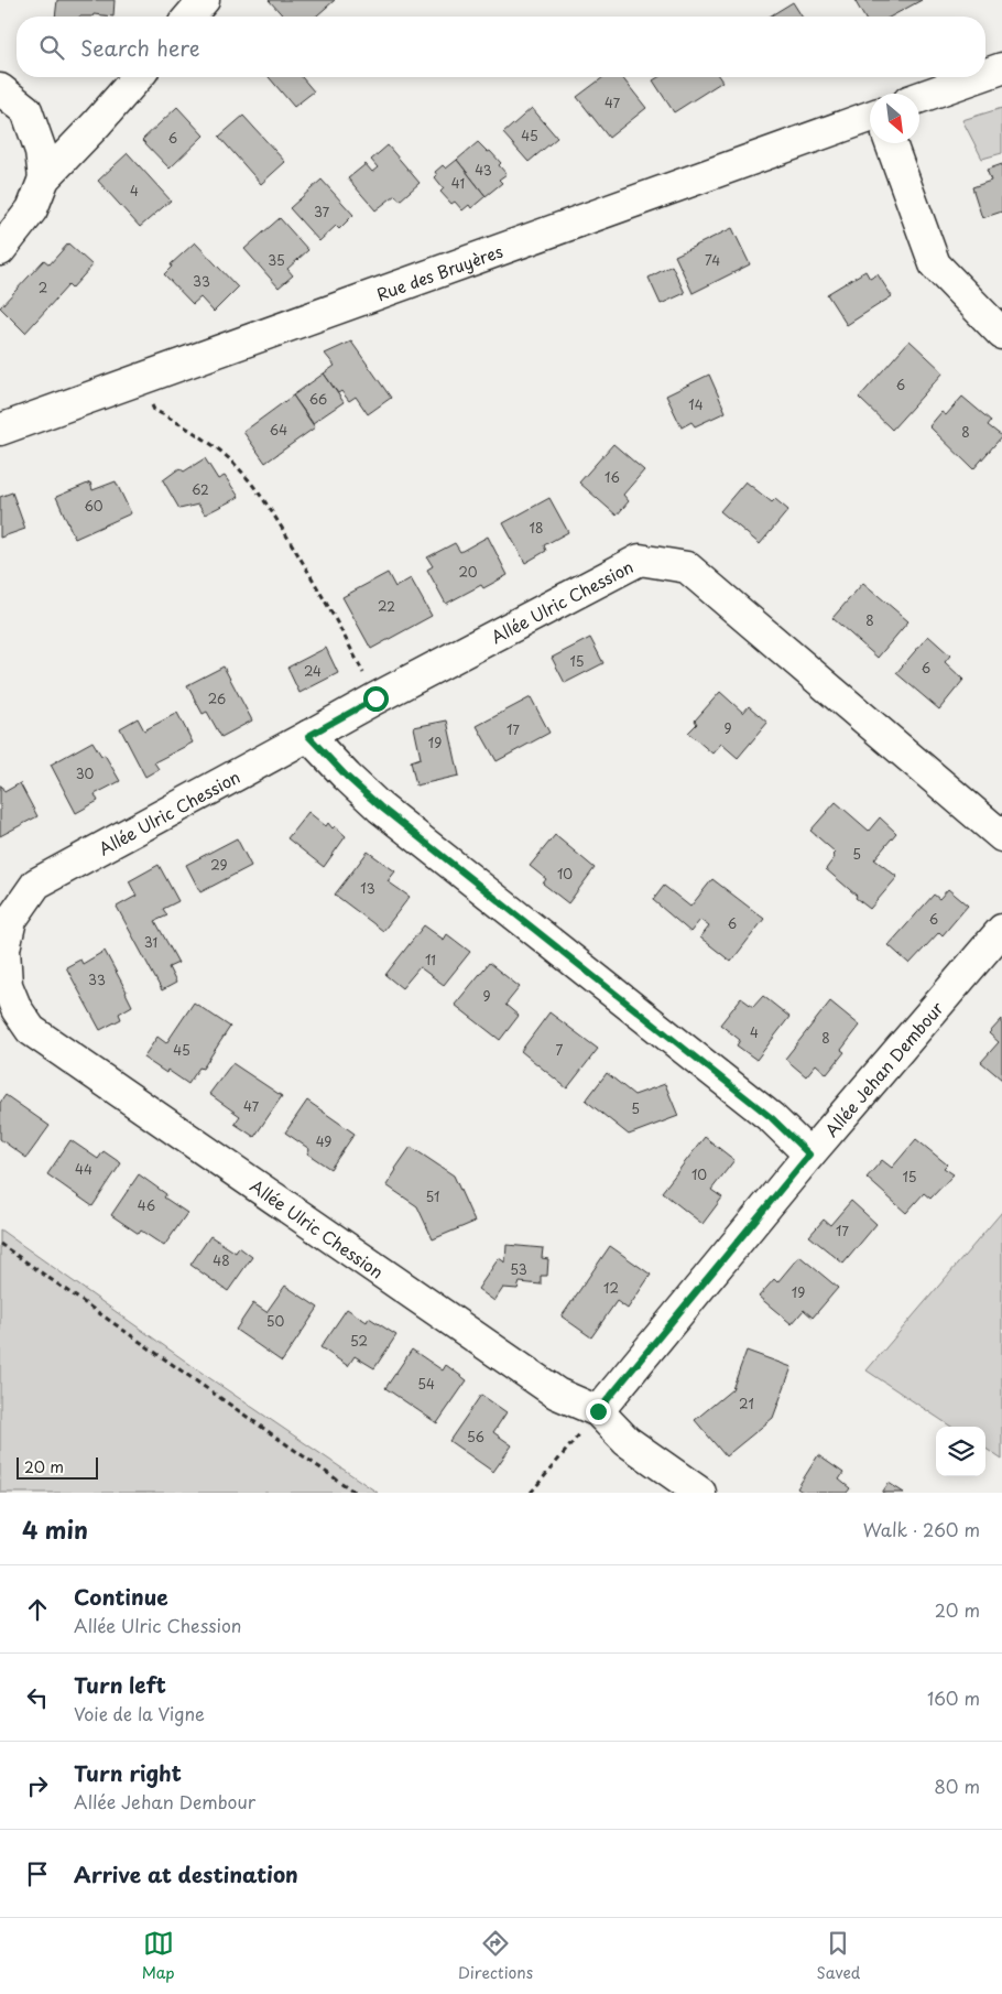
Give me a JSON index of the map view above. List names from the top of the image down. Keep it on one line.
{"streets":{"street":["Rue des Bruyères","Allée Ulric Chession","Allée Jehan Dembour"]},"crossings":[["Allée Ulric Chession","Allée Jehan Dembour"]],"house_numbers":["47","45","6","43","41","4","37","35","74","33","2","6","66","14","64","8","16","62","60","18","20","22","8","15","6","24","26","9","17","19","30","5","29","10","13","6","6","31","11","33","9","4","8","45","7","47","5","49","44","10","15","51","46","17","48","53","12","19","50","52","54","21","56"],"scale_bar":"20 m","north":"bottom right","page":{"search":"Search here","scale":"20 m","heading":["4 min","Walk · 260 m"],"list":[["Continue","Allée Ulric Chession","20 m"],["Turn left","Voie de la Vigne","160 m"],["Turn right","Allée Jehan Dembour","80 m"],"Arrive at destination"],"nav":["Map","Directions","Saved"]}}
